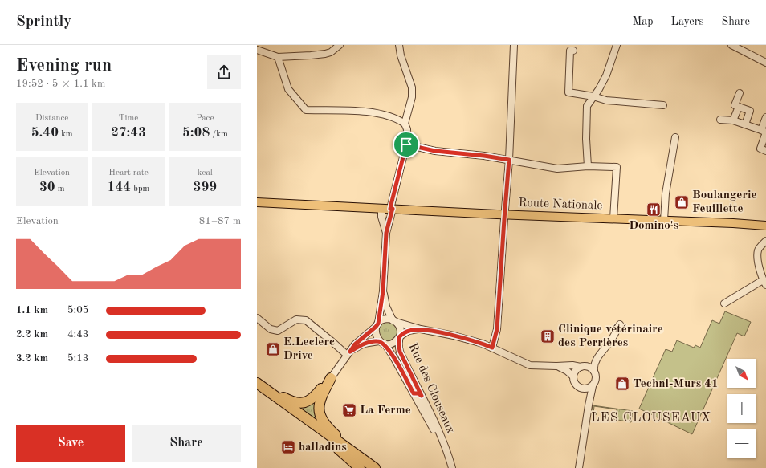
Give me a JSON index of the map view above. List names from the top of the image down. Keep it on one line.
{"streets":{"main road":["Route Nationale"],"street":["Rue des Clouseaux"]},"districts":["LES CLOUSEAUX"],"places":{"shop":["Boulangerie Feuillette","E.Leclerc Drive","Techni-Murs 41"],"restaurant":["Domino's"],"building":["Clinique vétérinaire des Perrières"],"supermarket":["La Ferme"],"hotel":["balladins"]},"north":"bottom right","page":{"header":"Sprintly","nav":["Map","Layers","Share"],"heading":["Evening run","19:52 · 5 × 1.1 km"],"stats":[["Distance","5.40 km"],["Time","27:43"],["Pace","5:08 /km"],["Elevation","30 m"],["Heart rate","144 bpm"],["kcal","399"]],"chart":["Elevation","81–87 m"],"list":[{"name":"1.1 km","note":"5:05"},{"name":"2.2 km","note":"4:43"},{"name":"3.2 km","note":"5:13"}],"map_buttons":["+","−"],"buttons":["Save","Share"]}}
